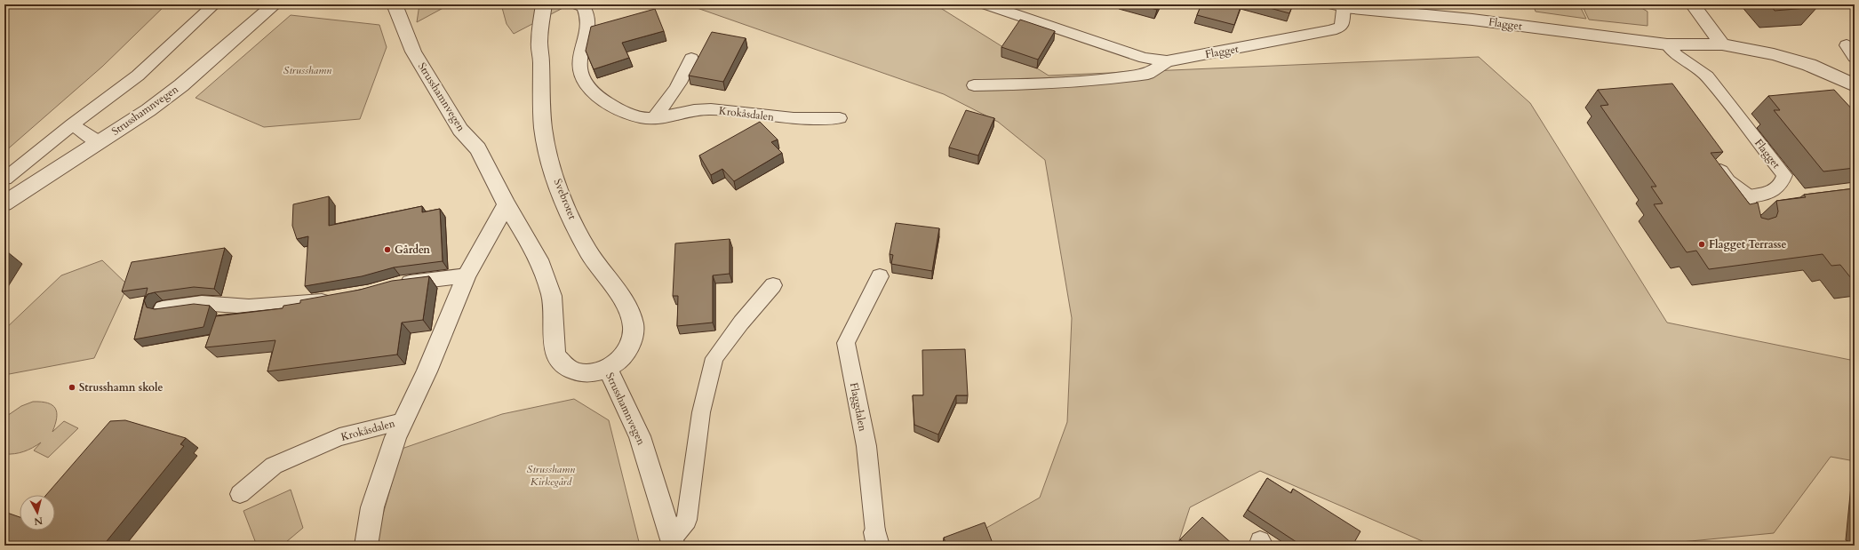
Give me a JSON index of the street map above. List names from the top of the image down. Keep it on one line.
{"streets":{"street":["Flagget","Strusshamnvegen","Krokåsdalen","Svebrotet"],"lane":["Flaggdalen"]},"crossings":[["Strusshamnvegen","Svebrotet"]],"parks":["Strusshamn","Strusshamn Kirkegård"],"places":["Flagget Terrasse","Gården","Strusshamn skole"],"north":"bottom"}
